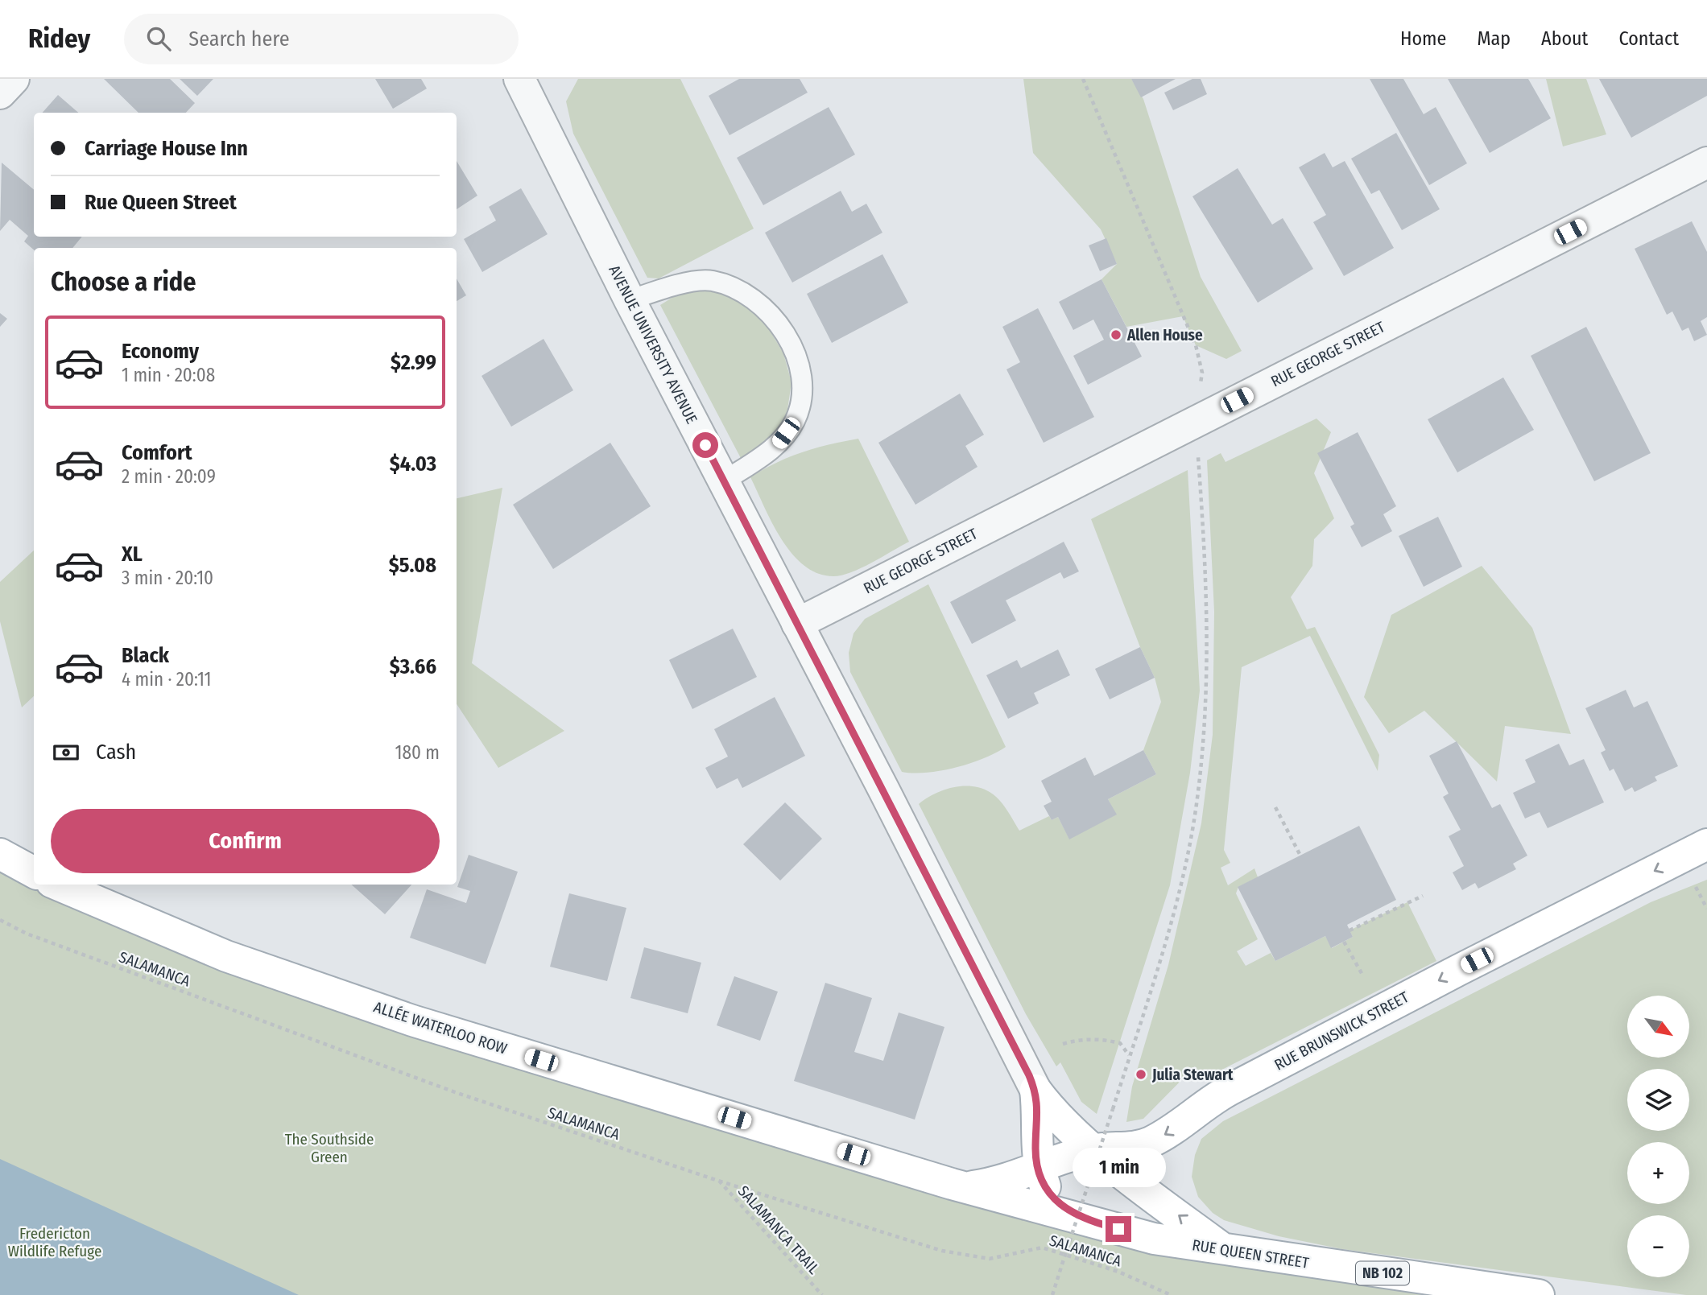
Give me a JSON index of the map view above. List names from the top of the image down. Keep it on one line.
{"streets":{"main road":["ALLÉE WATERLOO ROW","RUE BRUNSWICK STREET","RUE QUEEN STREET","NB 102"],"street":["AVENUE UNIVERSITY AVENUE","RUE GEORGE STREET"],"path":["SALAMANCA","SALAMANCA TRAIL"]},"crossings":[["AVENUE UNIVERSITY AVENUE","RUE GEORGE STREET"],["SALAMANCA","SALAMANCA TRAIL"],["ALLÉE WATERLOO ROW","RUE BRUNSWICK STREET"],["ALLÉE WATERLOO ROW","RUE QUEEN STREET"],["RUE BRUNSWICK STREET","RUE QUEEN STREET"]],"one_way":["RUE BRUNSWICK STREET"],"parks":["The Southside Green","Fredericton Wildlife Refuge"],"places":["Allen House","Julia Stewart"],"north":"bottom right","page":{"header":"Ridey","search":"Search here","nav":["Home","Map","About","Contact"],"banner":["Carriage House Inn","Rue Queen Street"],"heading":"Choose a ride","list":[{"name":"Economy","note":"1 min · 20:08","value":"$2.99"},{"name":"Comfort","note":"2 min · 20:09","value":"$4.03"},{"name":"XL","note":"3 min · 20:10","value":"$5.08"},{"name":"Black","note":"4 min · 20:11","value":"$3.66"}],"pay":["Cash","180 m"],"buttons":"Confirm","map_buttons":["+","−"],"bubble":"1 min"}}
